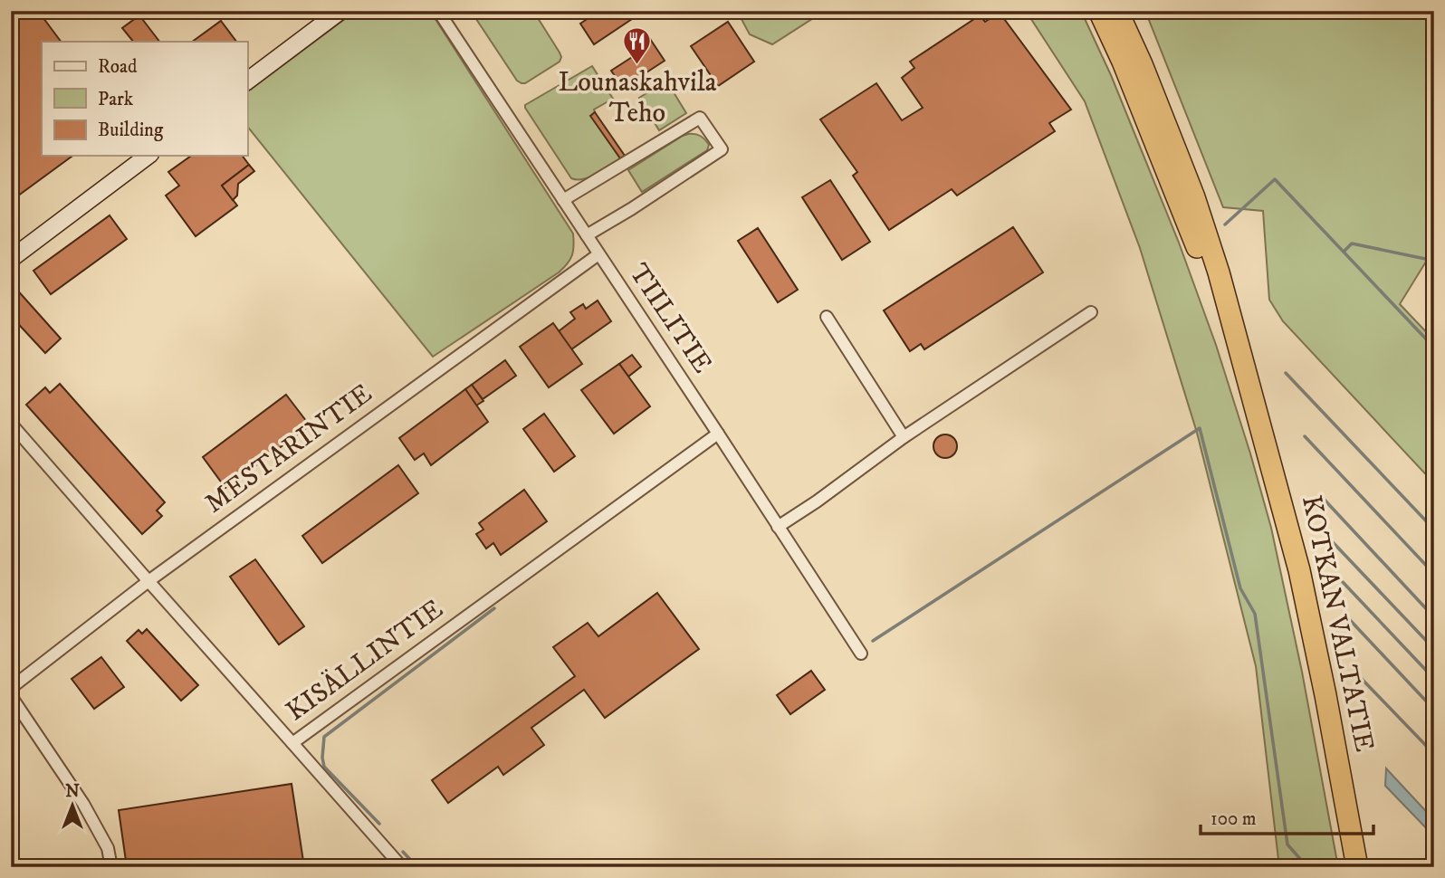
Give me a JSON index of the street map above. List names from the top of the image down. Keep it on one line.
{"streets":{"highway":["KOTKAN VALTATIE"],"street":["TIILITIE","MESTARINTIE","KISÄLLINTIE"]},"crossings":[["TIILITIE","MESTARINTIE"],["TIILITIE","KISÄLLINTIE"],["MESTARINTIE","KISÄLLINTIE"]],"places":{"restaurant":["Lounaskahvila Teho"]},"legend":["Road","Park","Building"],"scale_bar":"100 m","north":"top"}
